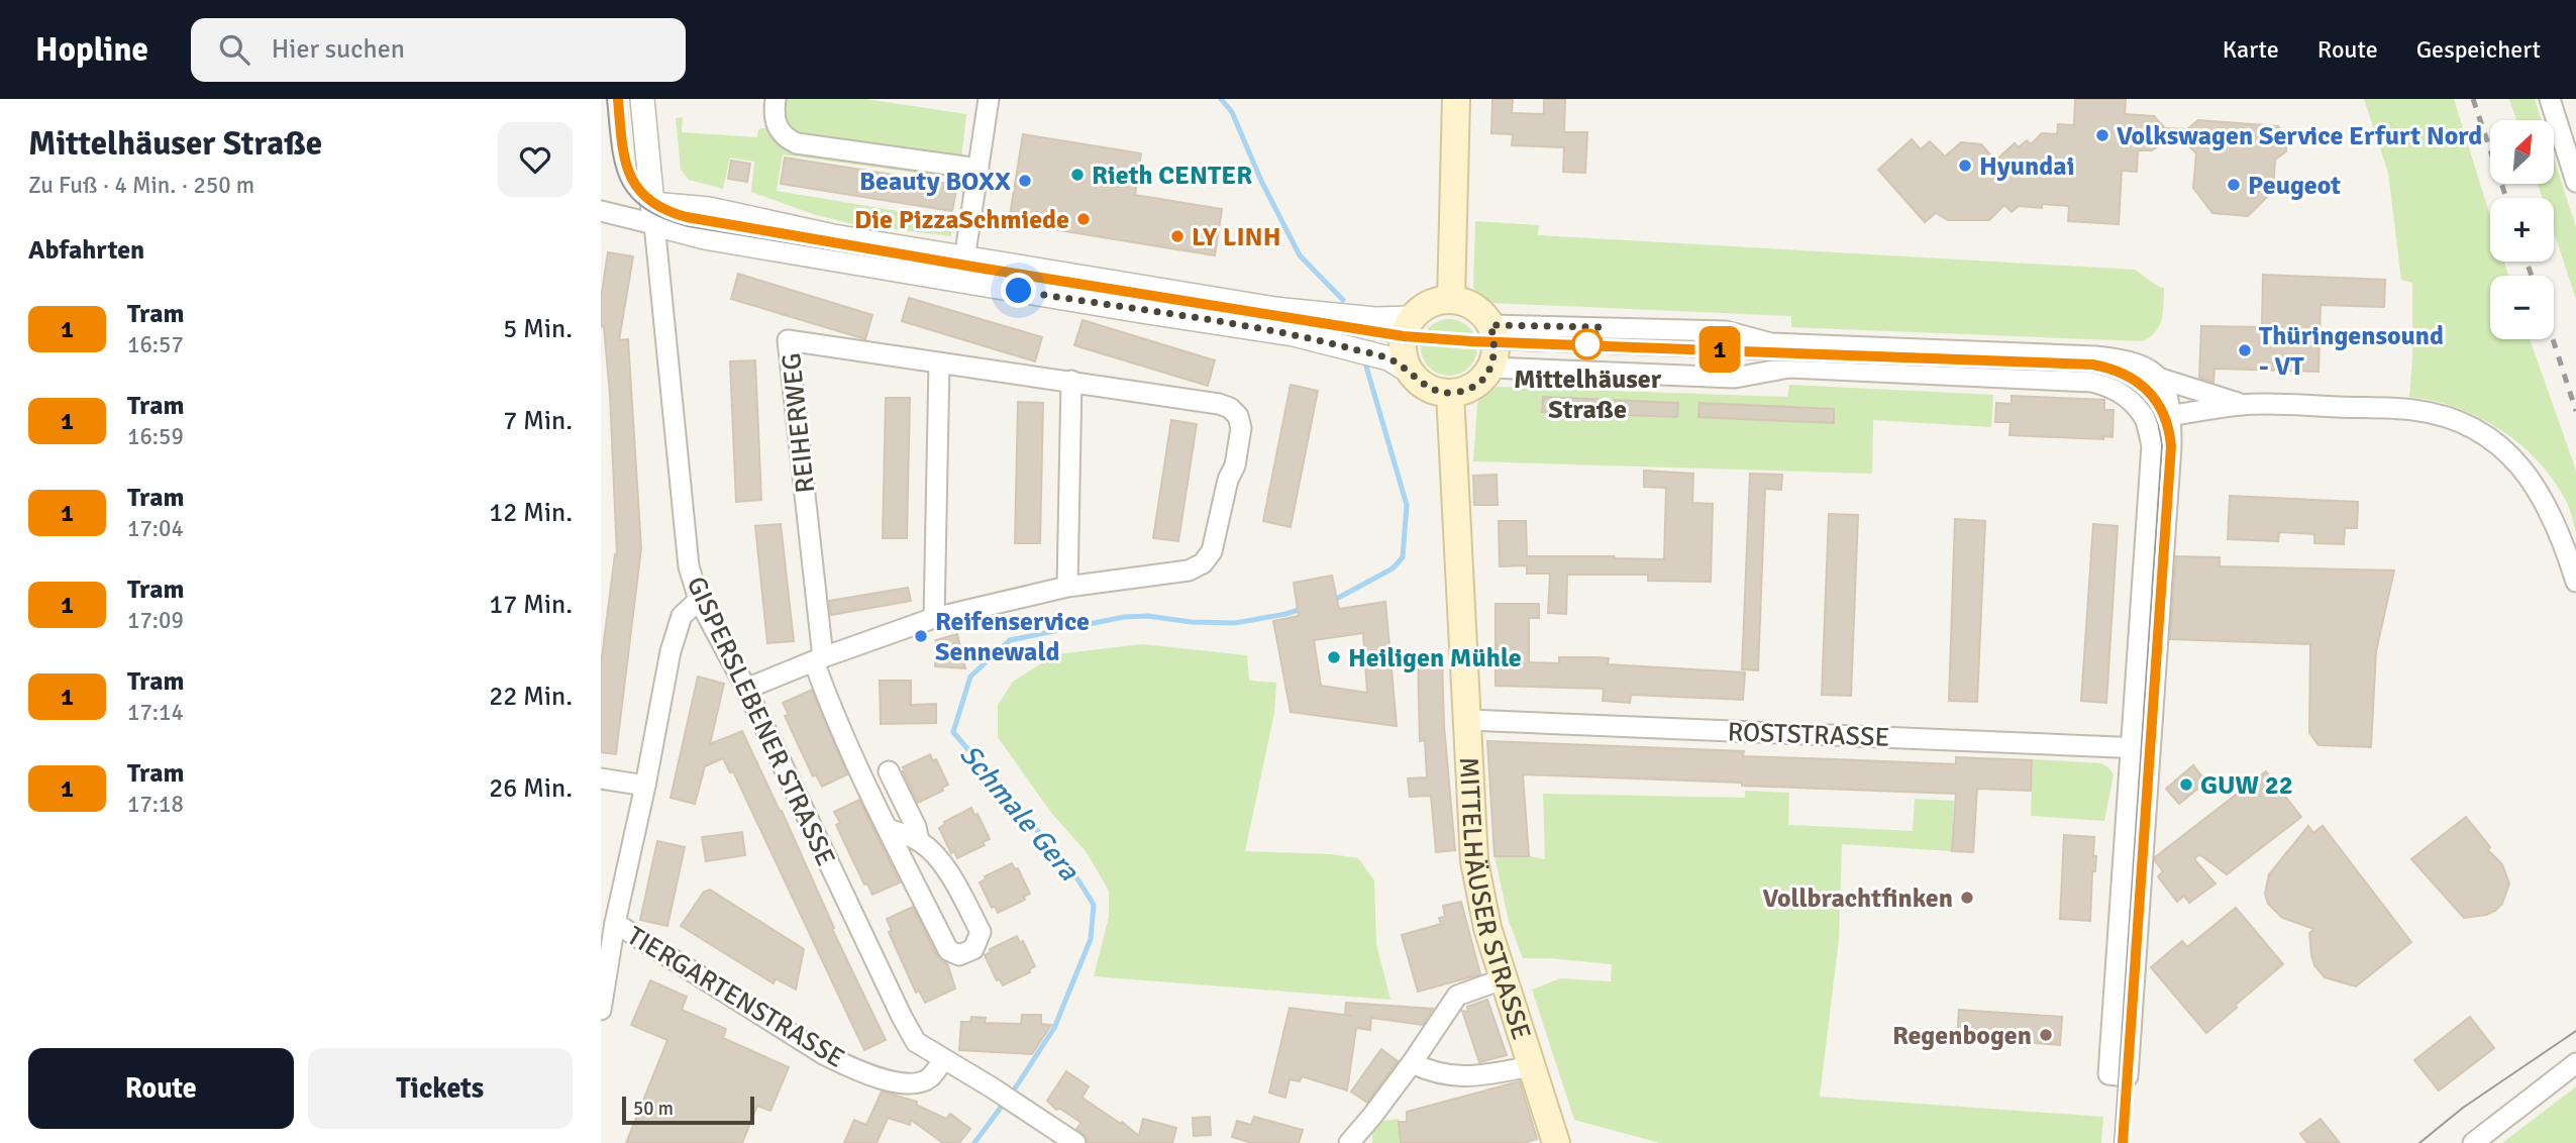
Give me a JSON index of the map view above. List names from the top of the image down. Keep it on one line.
{"streets":{"main road":["MITTELHÄUSER STRASSE"],"street":["REIHERWEG","GISPERSLEBENER STRASSE","ROSTSTRASSE","TIERGARTENSTRASSE"]},"crossings":[["REIHERWEG","GISPERSLEBENER STRASSE"],["GISPERSLEBENER STRASSE","TIERGARTENSTRASSE"],["ROSTSTRASSE","MITTELHÄUSER STRASSE"]],"water":["Schmale Gera"],"places":["Volkswagen Service Erfurt Nord","Hyundai","Rieth CENTER","Beauty BOXX","Peugeot","Die PizzaSchmiede","LY LINH","Mittelhäuser Straße","Thüringensound - VT","Reifenservice Sennewald","Heiligen Mühle","GUW 22","Vollbrachtfinken","Regenbogen"],"lines":["tram line 1"],"scale_bar":"50 m","north":"top right","page":{"header":"Hopline","search":"Hier suchen","nav":["Karte","Route","Gespeichert"],"heading":[["Mittelhäuser Straße","Zu Fuß · 4 Min. · 250 m"],"Abfahrten"],"on_map":"1","map_buttons":["+","−"],"list":[{"mark":"1","name":"Tram","note":"16:57","value":"5 Min."},{"mark":"1","name":"Tram","note":"16:59","value":"7 Min."},{"mark":"1","name":"Tram","note":"17:04","value":"12 Min."},{"mark":"1","name":"Tram","note":"17:09","value":"17 Min."},{"mark":"1","name":"Tram","note":"17:14","value":"22 Min."},{"mark":"1","name":"Tram","note":"17:18","value":"26 Min."}],"buttons":["Route","Tickets"],"scale":"50 m"}}
